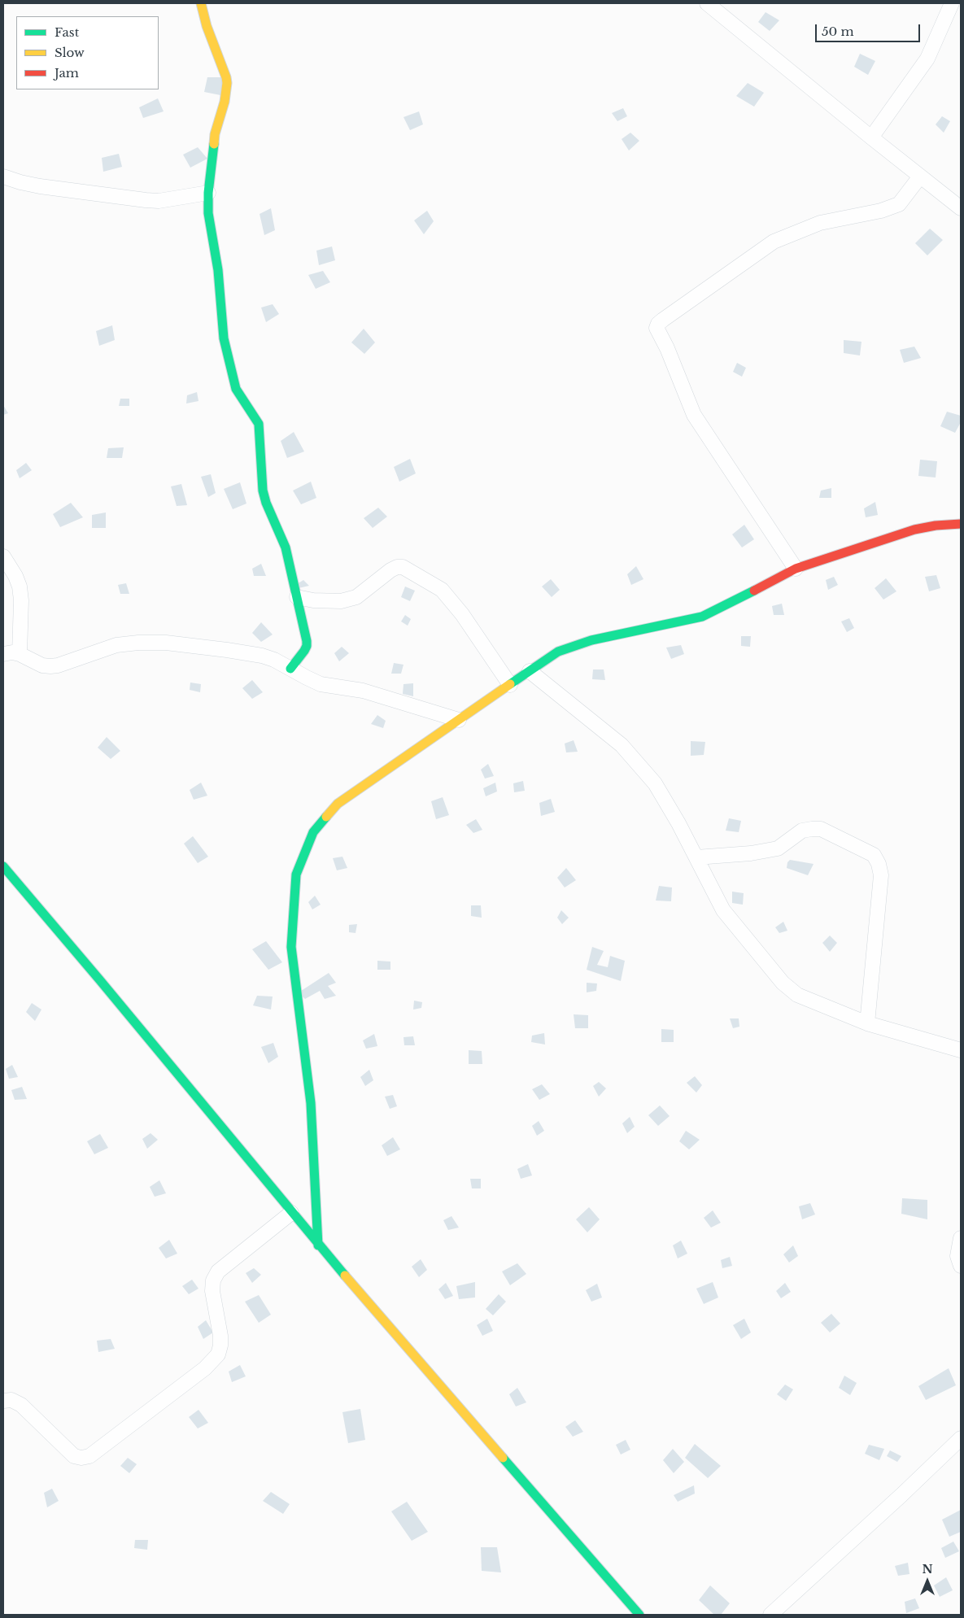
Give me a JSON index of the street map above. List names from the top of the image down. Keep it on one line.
{"legend":["Fast","Slow","Jam"],"scale_bar":"50 m","north":"top"}
